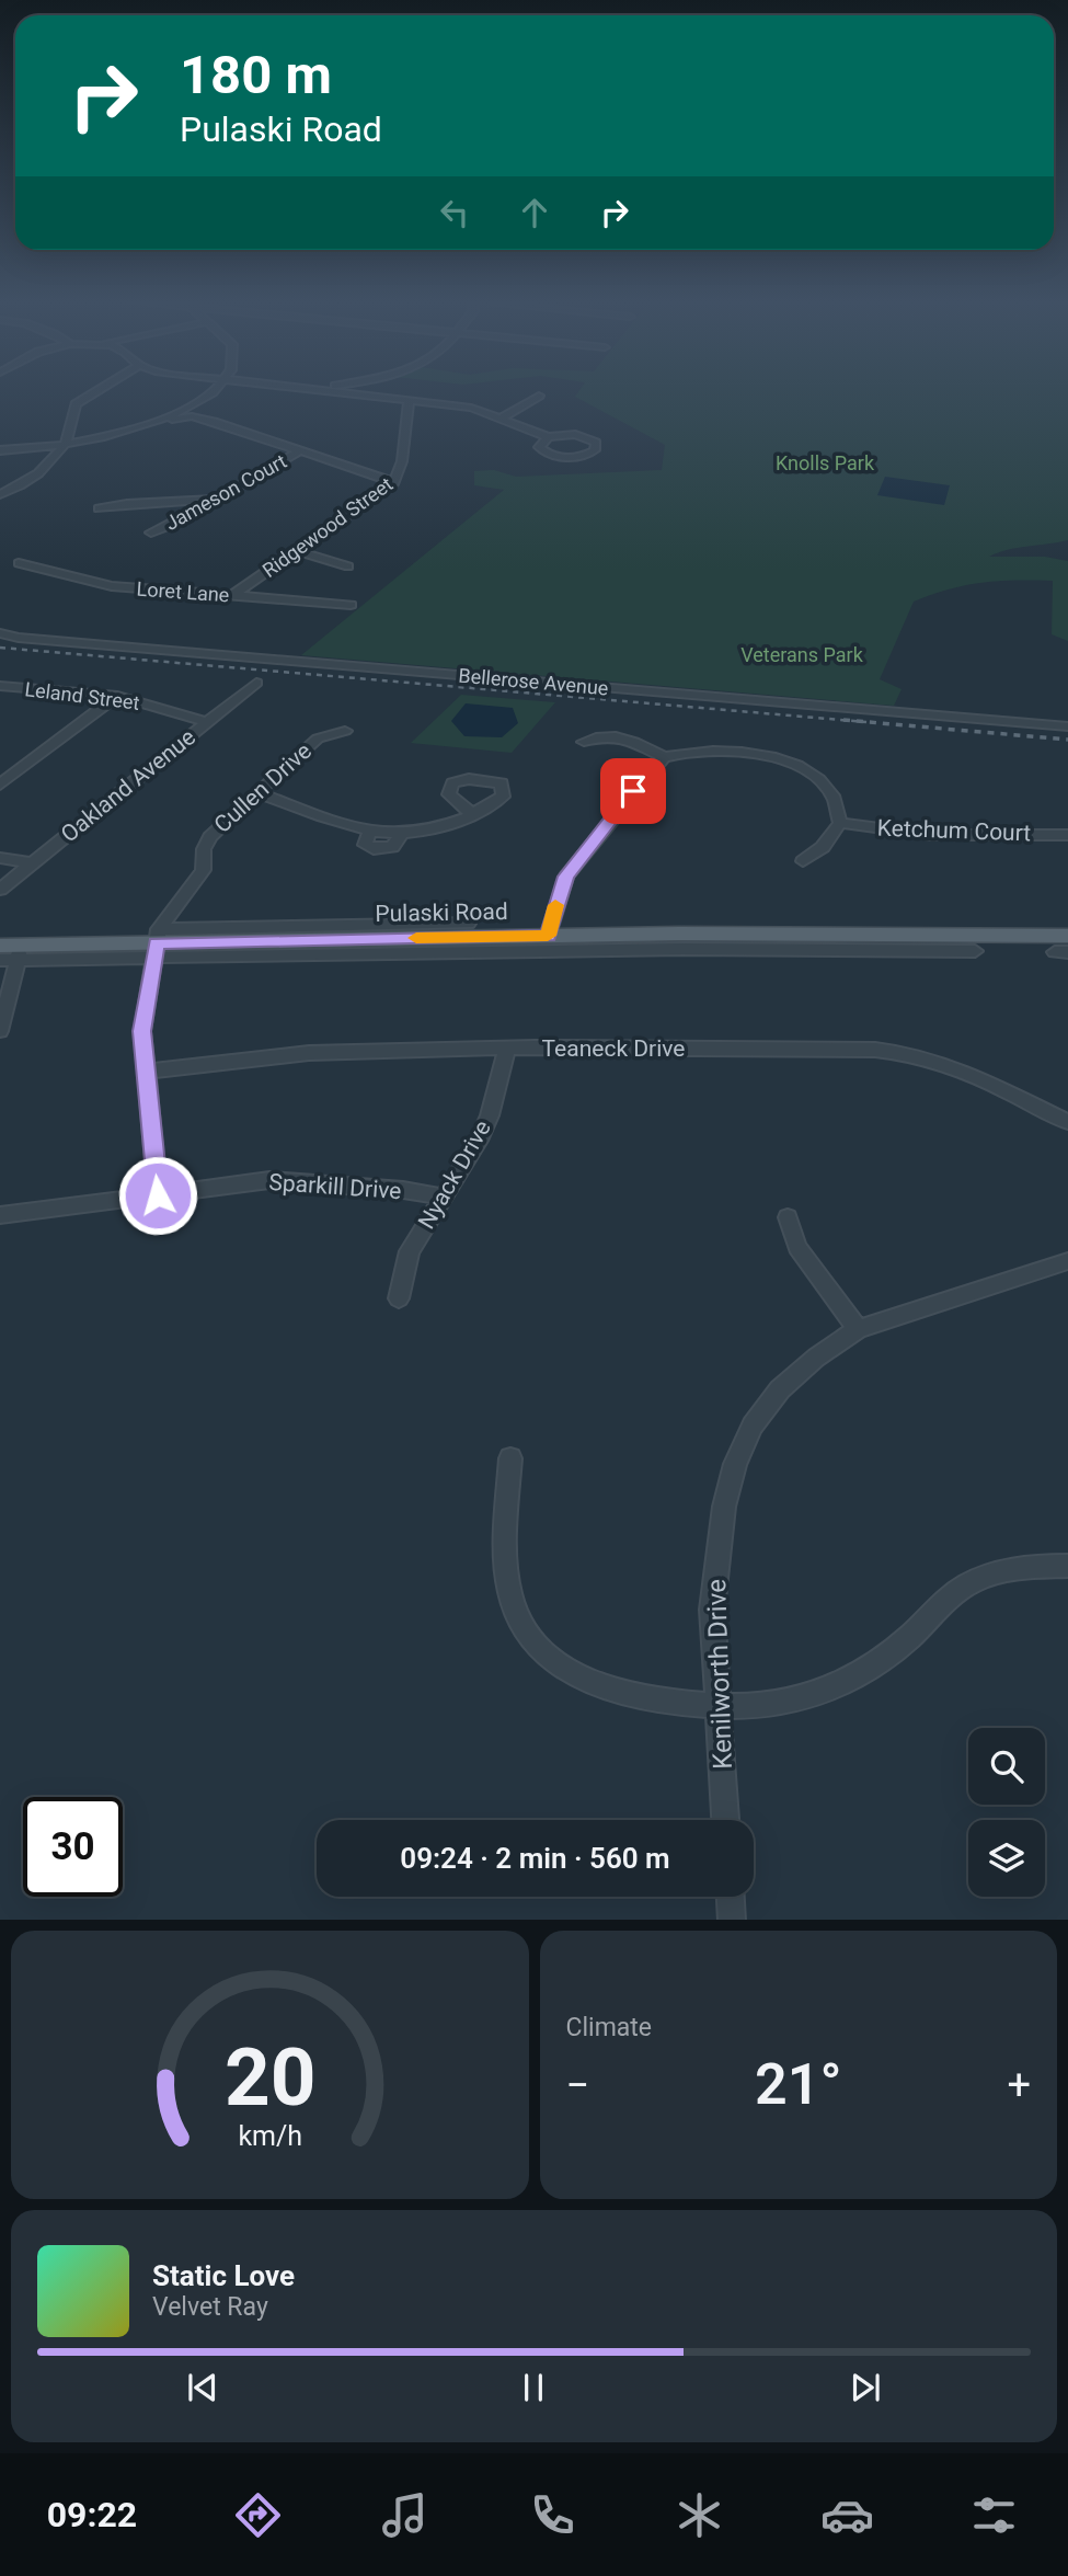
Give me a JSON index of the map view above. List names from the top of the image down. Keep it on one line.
{"streets":{"main road":["Pulaski Road"],"street":["Jameson Court","Ridgewood Street","Loret Lane","Bellerose Avenue","Leland Street","Oakland Avenue","Cullen Drive","Ketchum Court","Teaneck Drive","Nyack Drive","Sparkill Drive","Kenilworth Drive"]},"crossings":[["Ridgewood Street","Loret Lane"],["Leland Street","Oakland Avenue"],["Cullen Drive","Pulaski Road"],["Teaneck Drive","Nyack Drive"],["Nyack Drive","Sparkill Drive"]],"parks":["Knolls Park","Veterans Park"],"page":{"turn":["180 m","Pulaski Road"],"limit":"30","trip":"09:24 · 2 min · 560 m","tile":"Climate","heat":["−","21°","+"],"song":["Static Love","Velvet Ray"],"tabs":"09:22","gauge":["20","km/h"]}}
